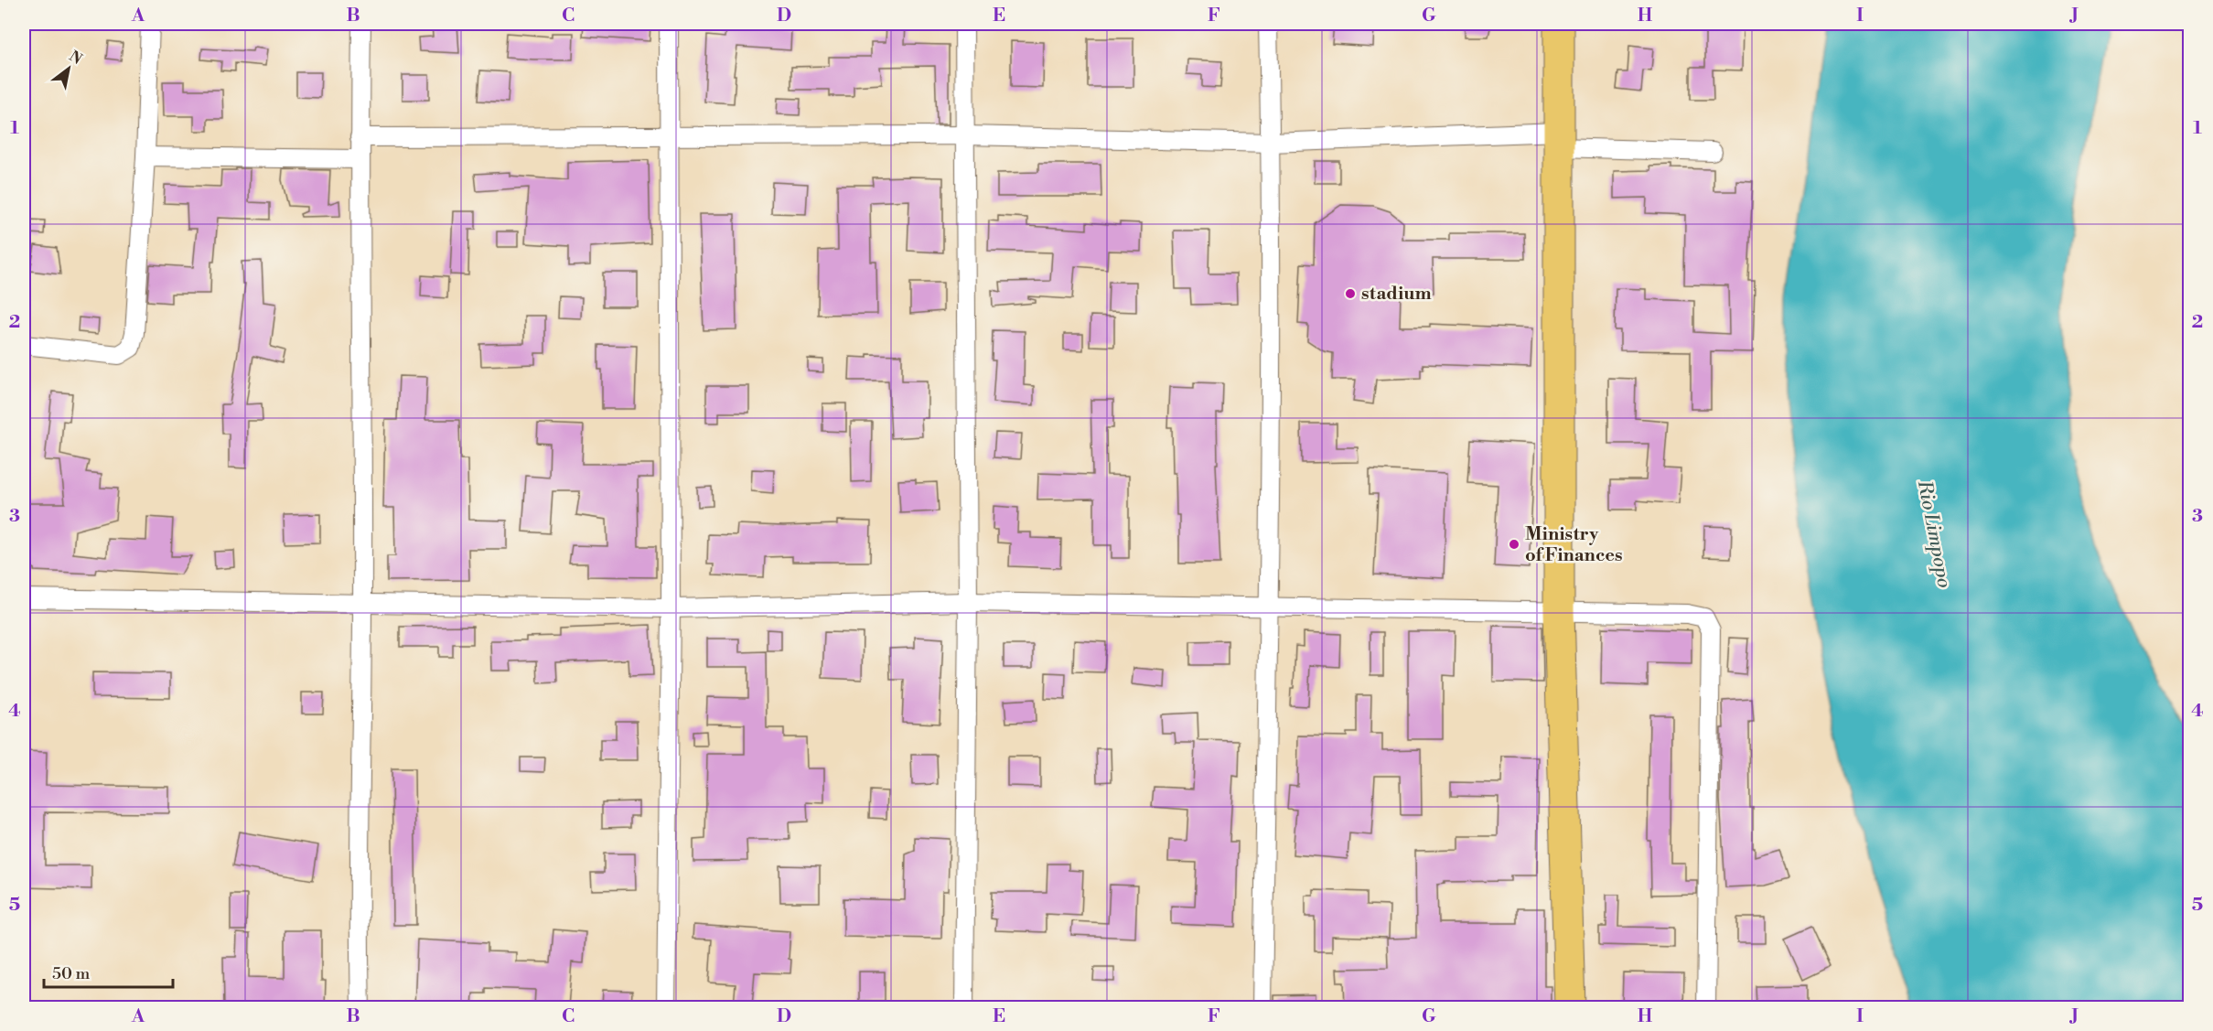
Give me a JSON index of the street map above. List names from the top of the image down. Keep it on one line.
{"water":["Rio Limpopo"],"places":["stadium","Ministry of Finances"],"scale_bar":"50 m","north":"top right","grid":{"columns":["A","B","C","D","E","F","G","H","I","J"],"rows":["1","2","3","4","5"]}}
